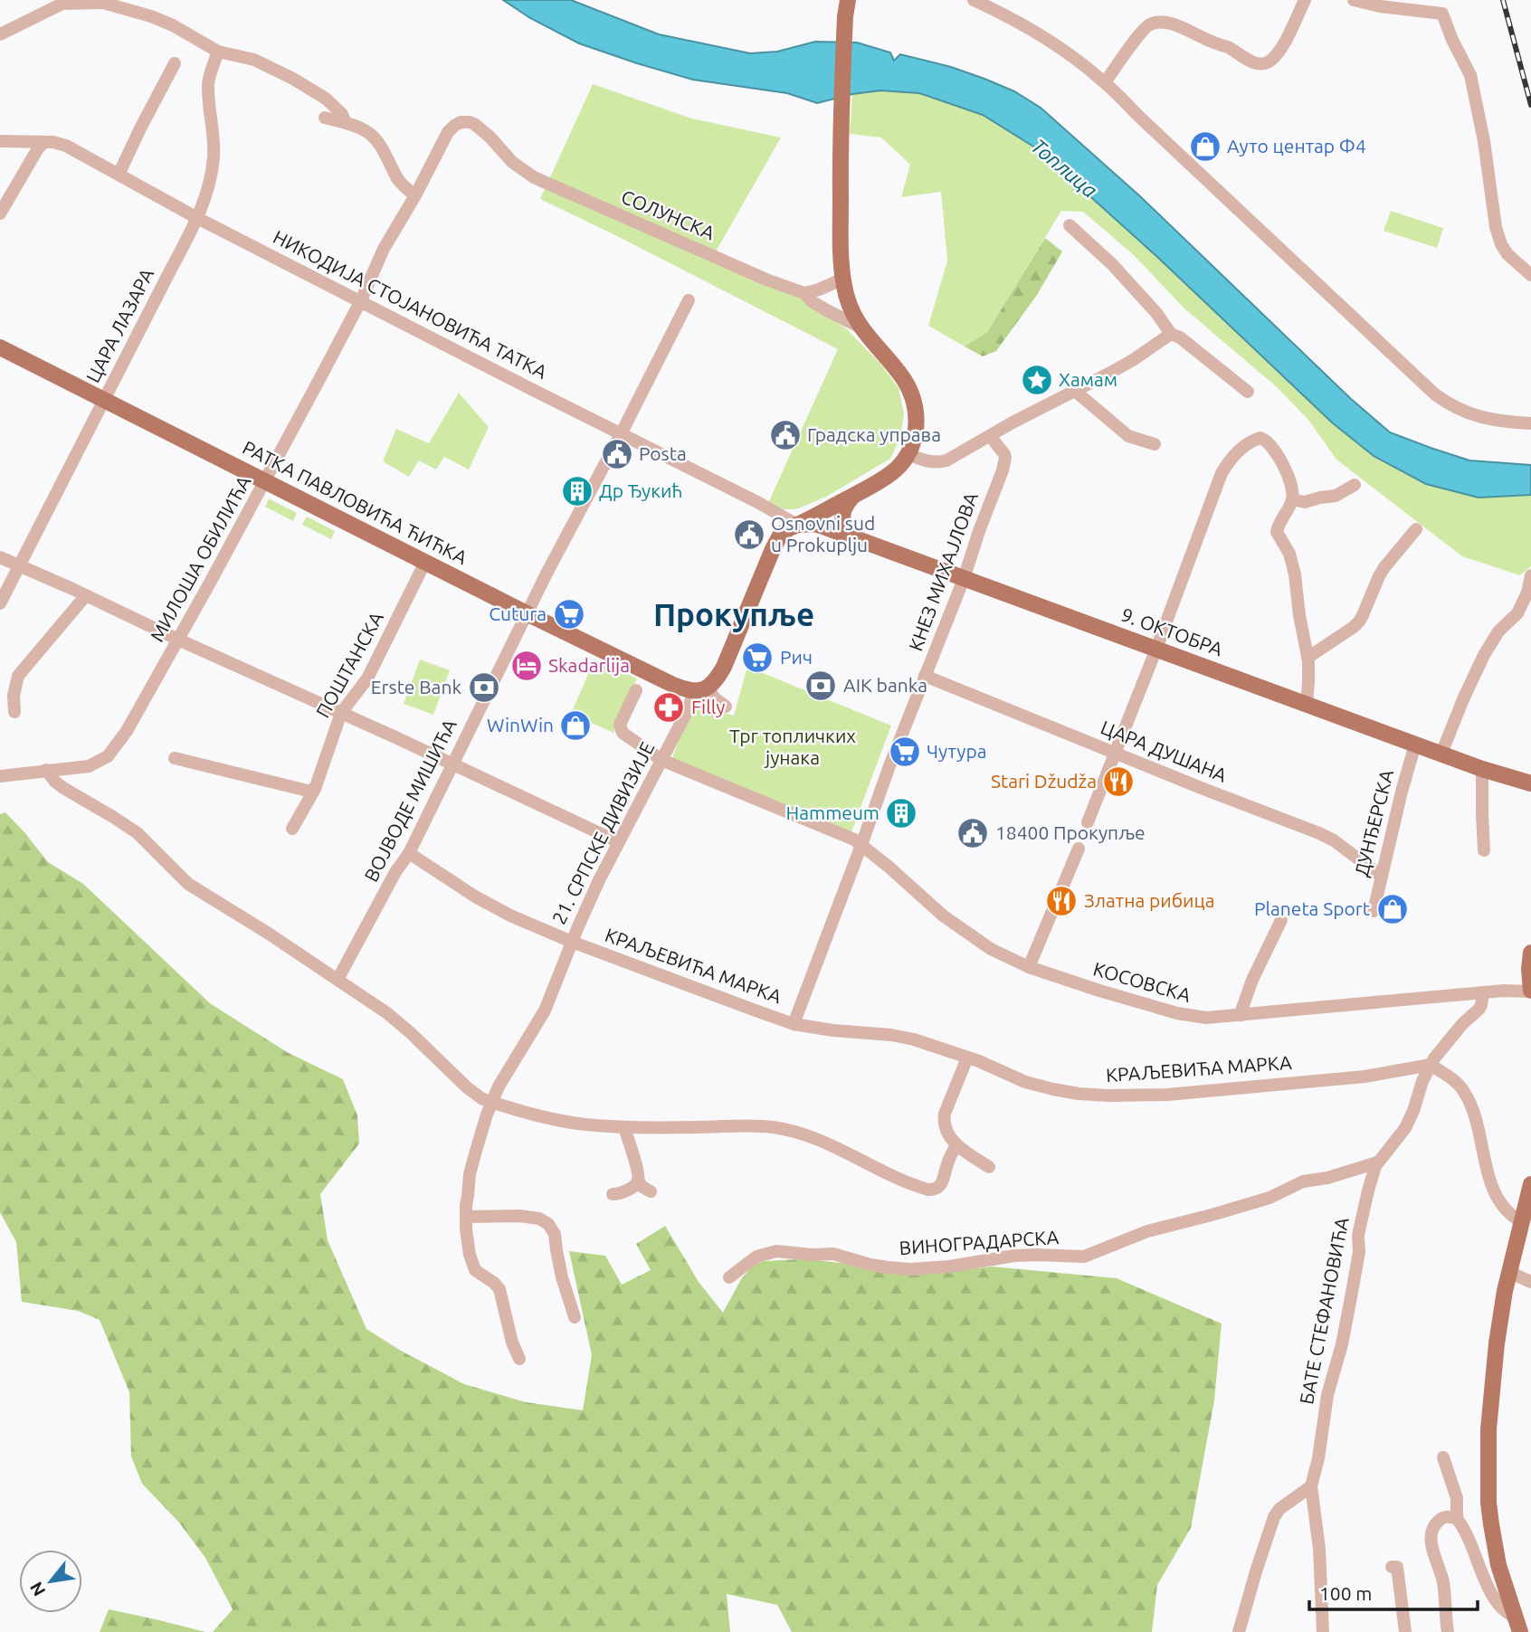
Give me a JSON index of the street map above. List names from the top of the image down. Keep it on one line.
{"streets":{"main road":["РАТКА ПАВЛОВИЋА ЋИЋКА","9. ОКТОБРА","21. СРПСКЕ ДИВИЗИЈЕ"],"street":["СОЛУНСКА","НИКОДИЈА СТОЈАНОВИЋА ТАТКА","ЦАРА ЛАЗАРА","МИЛОША ОБИЛИЋА","КНЕЗ МИХАЈЛОВА","ПОШТАНСКА","ЦАРА ДУШАНА","ВОЈВОДЕ МИШИЋА","ДУНЂЕРСКА","КРАЉЕВИЋА МАРКА","КОСОВСКА","ВИНОГРАДАРСКА","БАТЕ СТЕФАНОВИЋА"]},"crossings":[["СОЛУНСКА","МИЛОША ОБИЛИЋА"],["НИКОДИЈА СТОЈАНОВИЋА ТАТКА","ЦАРА ЛАЗАРА"],["НИКОДИЈА СТОЈАНОВИЋА ТАТКА","МИЛОША ОБИЛИЋА"],["НИКОДИЈА СТОЈАНОВИЋА ТАТКА","9. ОКТОБРА"],["НИКОДИЈА СТОЈАНОВИЋА ТАТКА","ВОЈВОДЕ МИШИЋА"],["НИКОДИЈА СТОЈАНОВИЋА ТАТКА","21. СРПСКЕ ДИВИЗИЈЕ"],["ЦАРА ЛАЗАРА","РАТКА ПАВЛОВИЋА ЋИЋКА"],["РАТКА ПАВЛОВИЋА ЋИЋКА","МИЛОША ОБИЛИЋА"],["РАТКА ПАВЛОВИЋА ЋИЋКА","ПОШТАНСКА"],["РАТКА ПАВЛОВИЋА ЋИЋКА","ВОЈВОДЕ МИШИЋА"],["РАТКА ПАВЛОВИЋА ЋИЋКА","21. СРПСКЕ ДИВИЗИЈЕ"],["КНЕЗ МИХАЈЛОВА","9. ОКТОБРА"],["КНЕЗ МИХАЈЛОВА","ЦАРА ДУШАНА"],["КНЕЗ МИХАЈЛОВА","КРАЉЕВИЋА МАРКА"],["КНЕЗ МИХАЈЛОВА","КОСОВСКА"],["9. ОКТОБРА","ДУНЂЕРСКА"],["9. ОКТОБРА","21. СРПСКЕ ДИВИЗИЈЕ"],["ЦАРА ДУШАНА","ДУНЂЕРСКА"],["ВОЈВОДЕ МИШИЋА","КРАЉЕВИЋА МАРКА"],["21. СРПСКЕ ДИВИЗИЈЕ","КРАЉЕВИЋА МАРКА"],["КРАЉЕВИЋА МАРКА","БАТЕ СТЕФАНОВИЋА"],["КОСОВСКА","БАТЕ СТЕФАНОВИЋА"],["ВИНОГРАДАРСКА","БАТЕ СТЕФАНОВИЋА"]],"districts":["Прокупље"],"water":["Топлица"],"parks":["Трг топличких јунака"],"places":{"shop":["Ауто центар Ф4","WinWin","Planeta Sport"],"place":["Хамам"],"public building":["Градска управа","Posta","Osnovni sud u Prokuplju","18400 Прокупље"],"building":["Др Ђукић","Hammeum"],"supermarket":["Cutura","Рич","Чутура"],"hotel":["Skadarlija"],"bank":["AIK banka","Erste Bank"],"pharmacy":["Filly"],"restaurant":["Stari Džudža","Златна рибица"]},"scale_bar":"100 m","north":"bottom left"}
